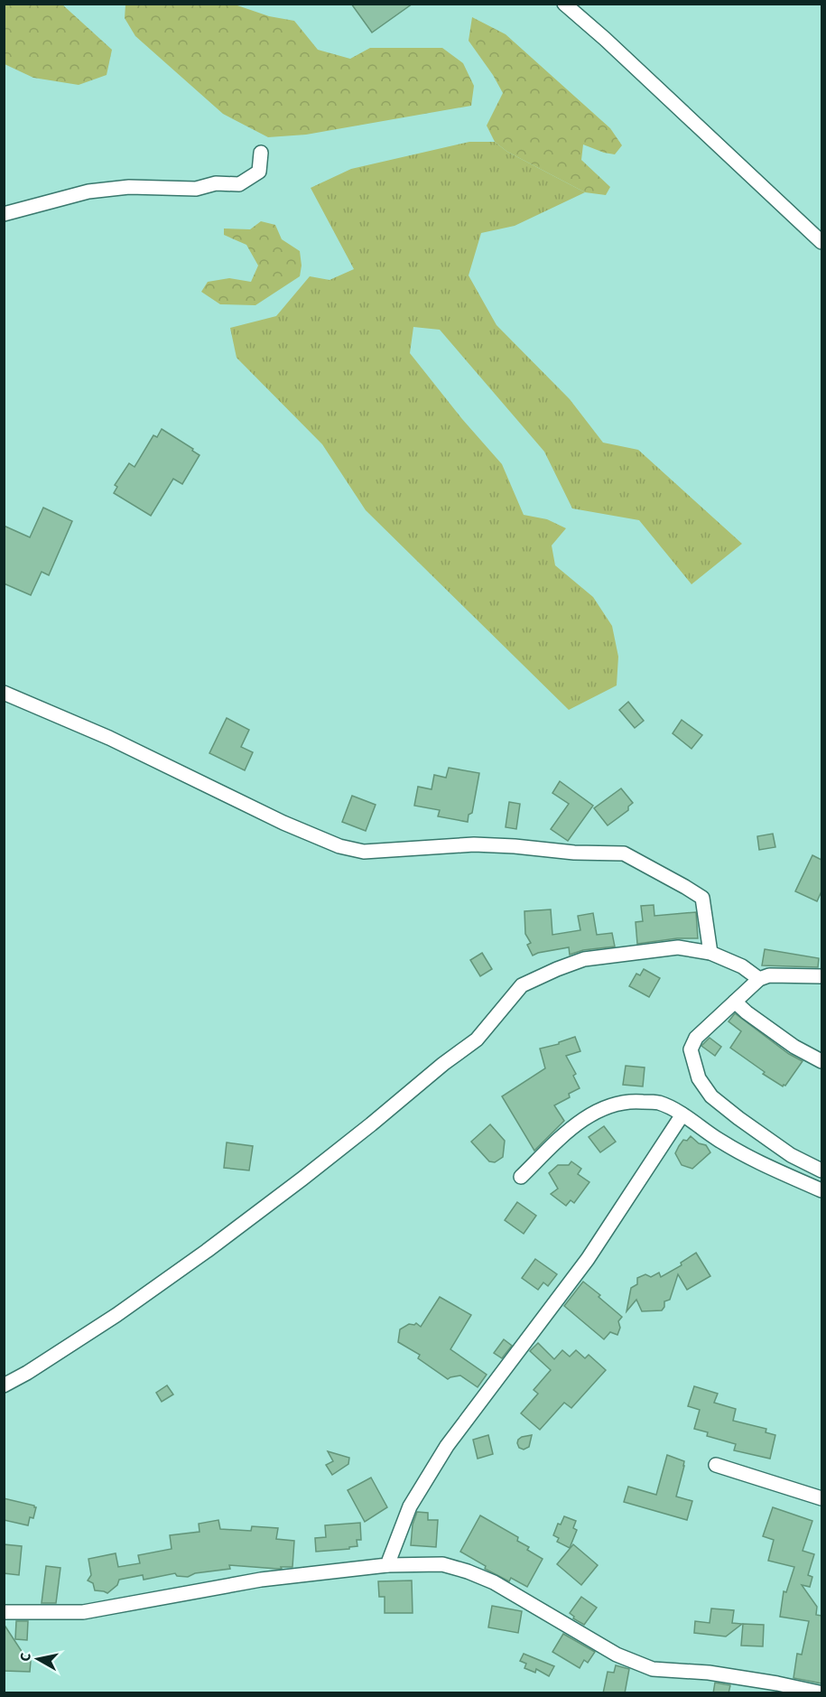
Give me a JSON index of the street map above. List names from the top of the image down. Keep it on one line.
{"north":"left"}
